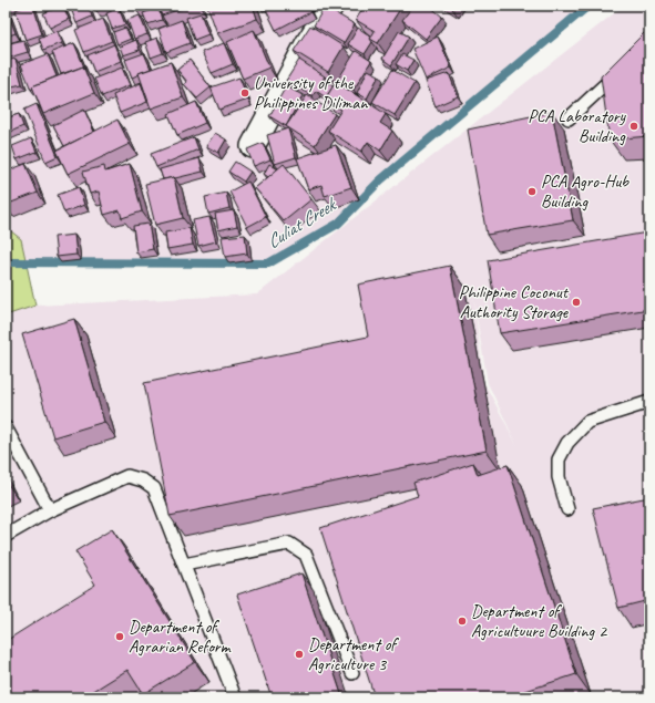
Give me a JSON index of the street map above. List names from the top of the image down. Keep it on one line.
{"water":["Culiat Creek"],"places":["University of the Philippines Diliman","PCA Laboratory Building","PCA Agro-Hub Building","Philippine Coconut Authority Storage","Department of Agricultuure Building 2","Department of Agrarian Reform","Department of Agriculture 3"]}
